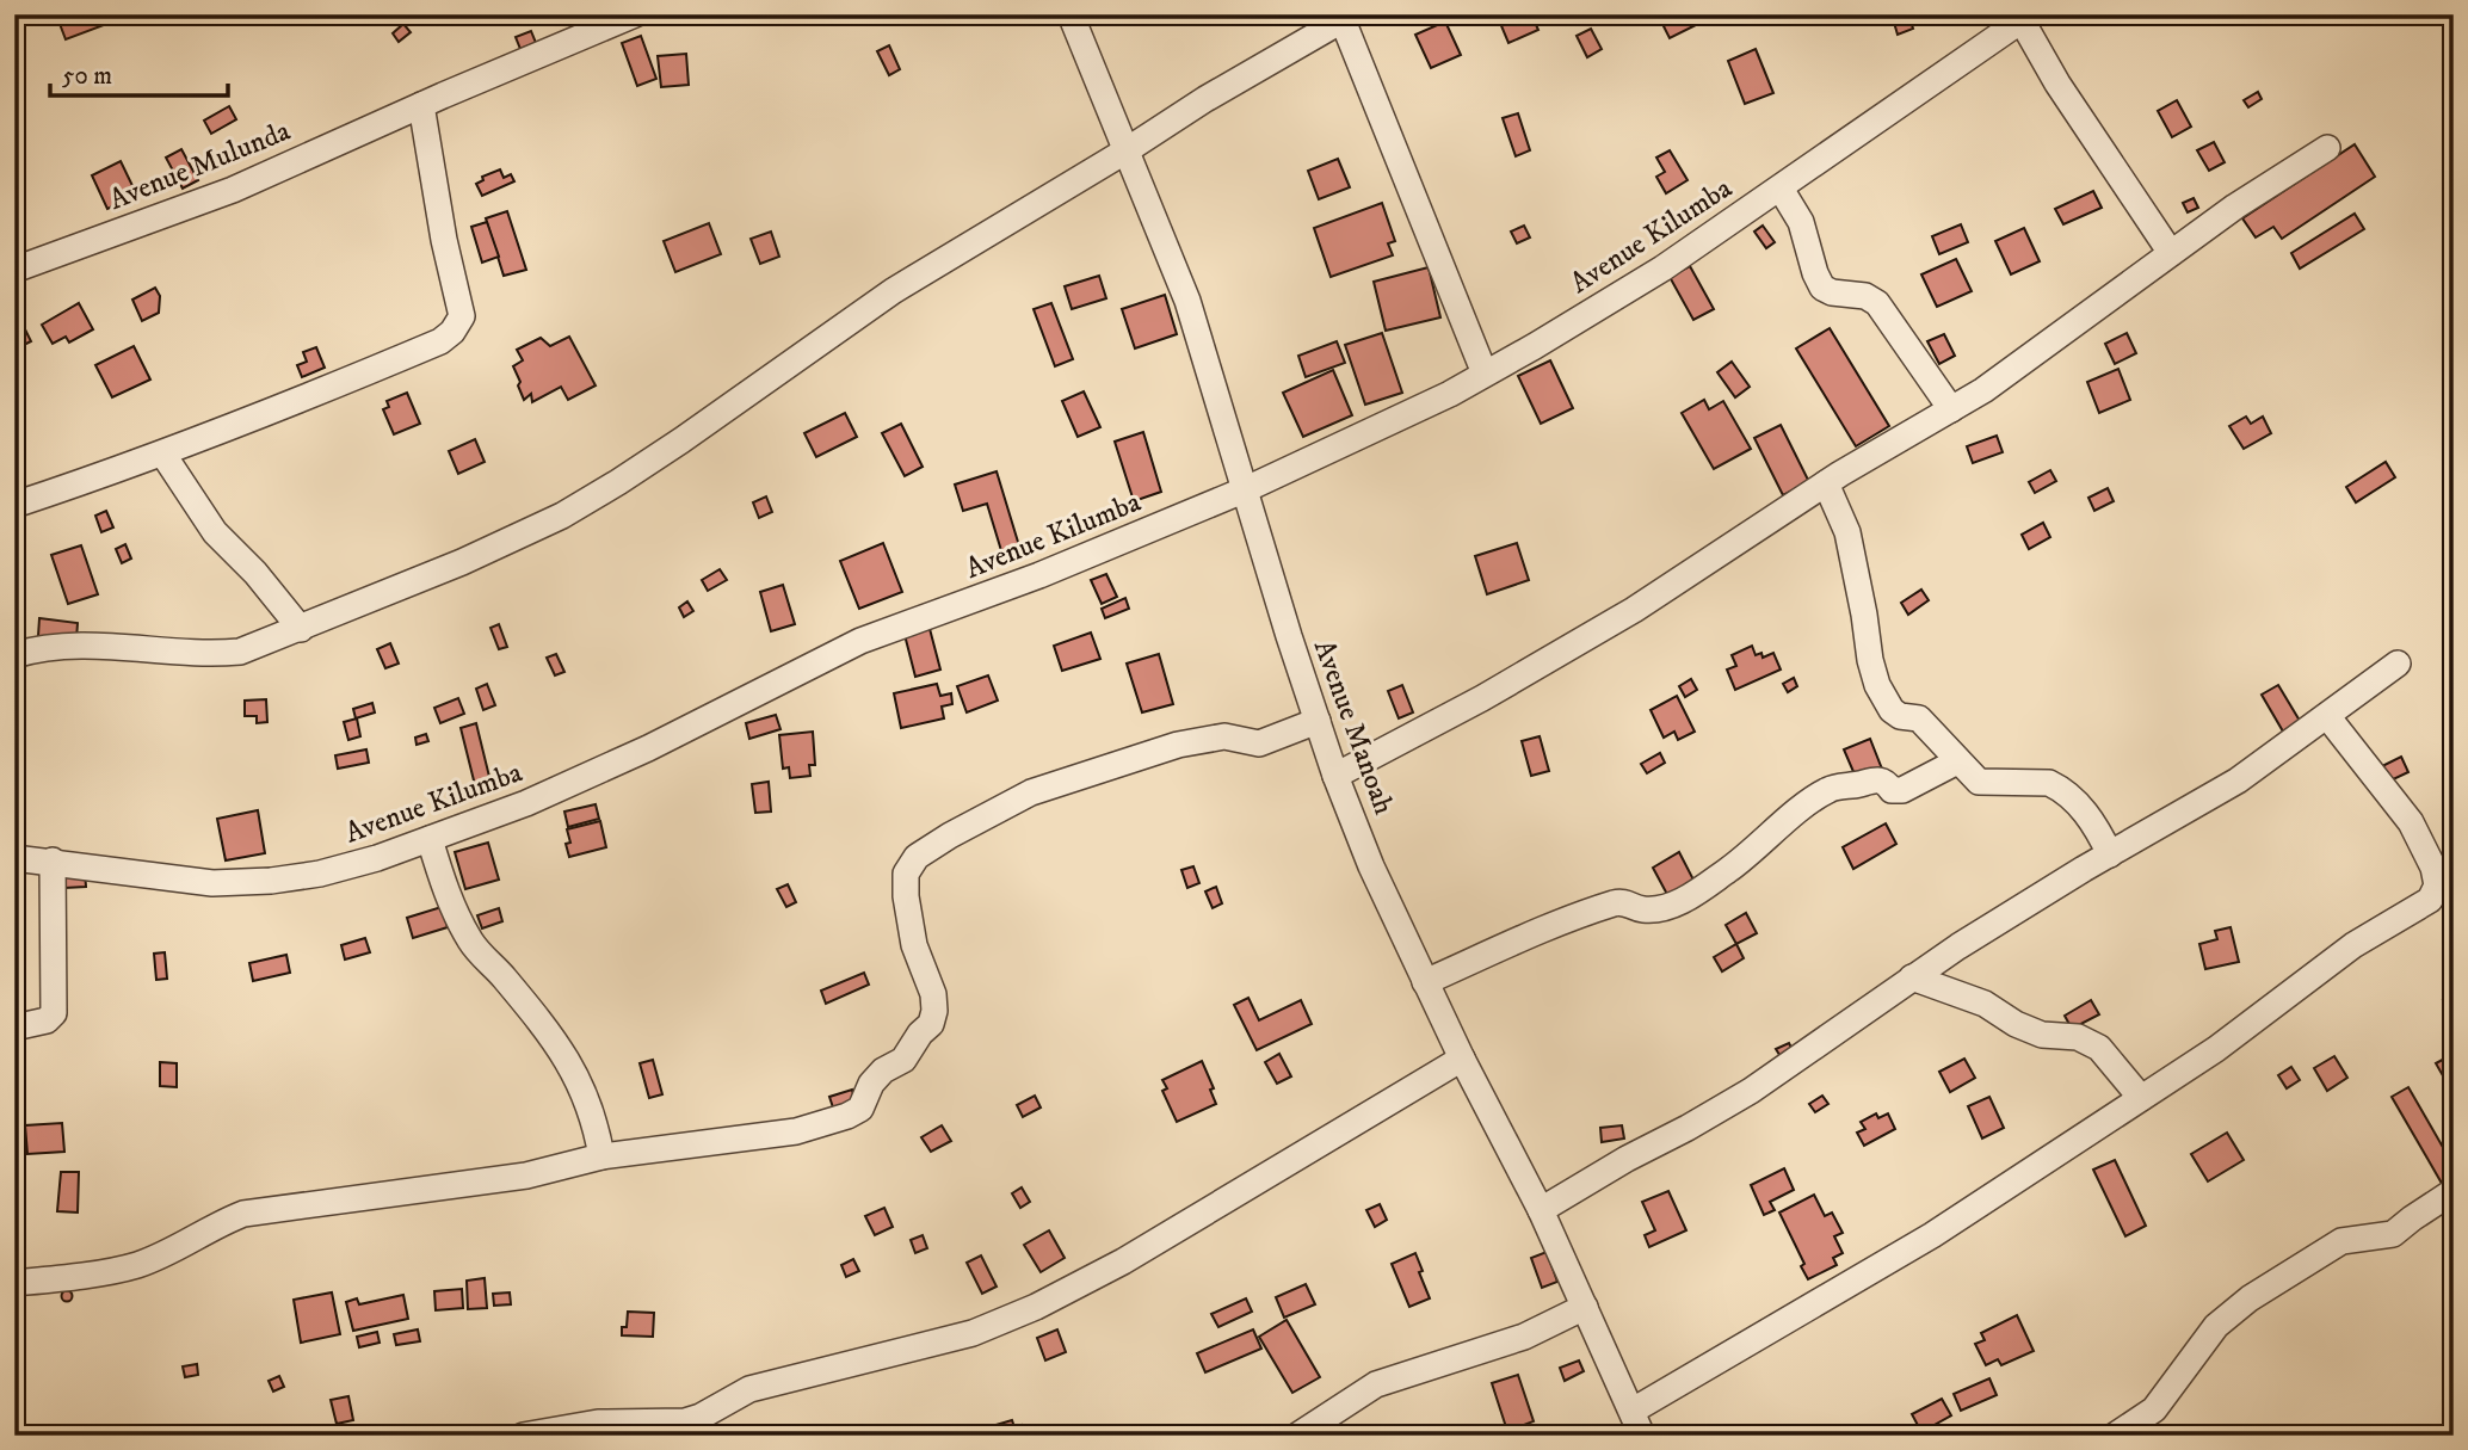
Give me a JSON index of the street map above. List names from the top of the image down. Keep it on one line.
{"streets":{"street":["Avenue Mulunda","Avenue Kilumba","Avenue Manoah"]},"crossings":[["Avenue Kilumba","Avenue Manoah"]],"scale_bar":"50 m"}
